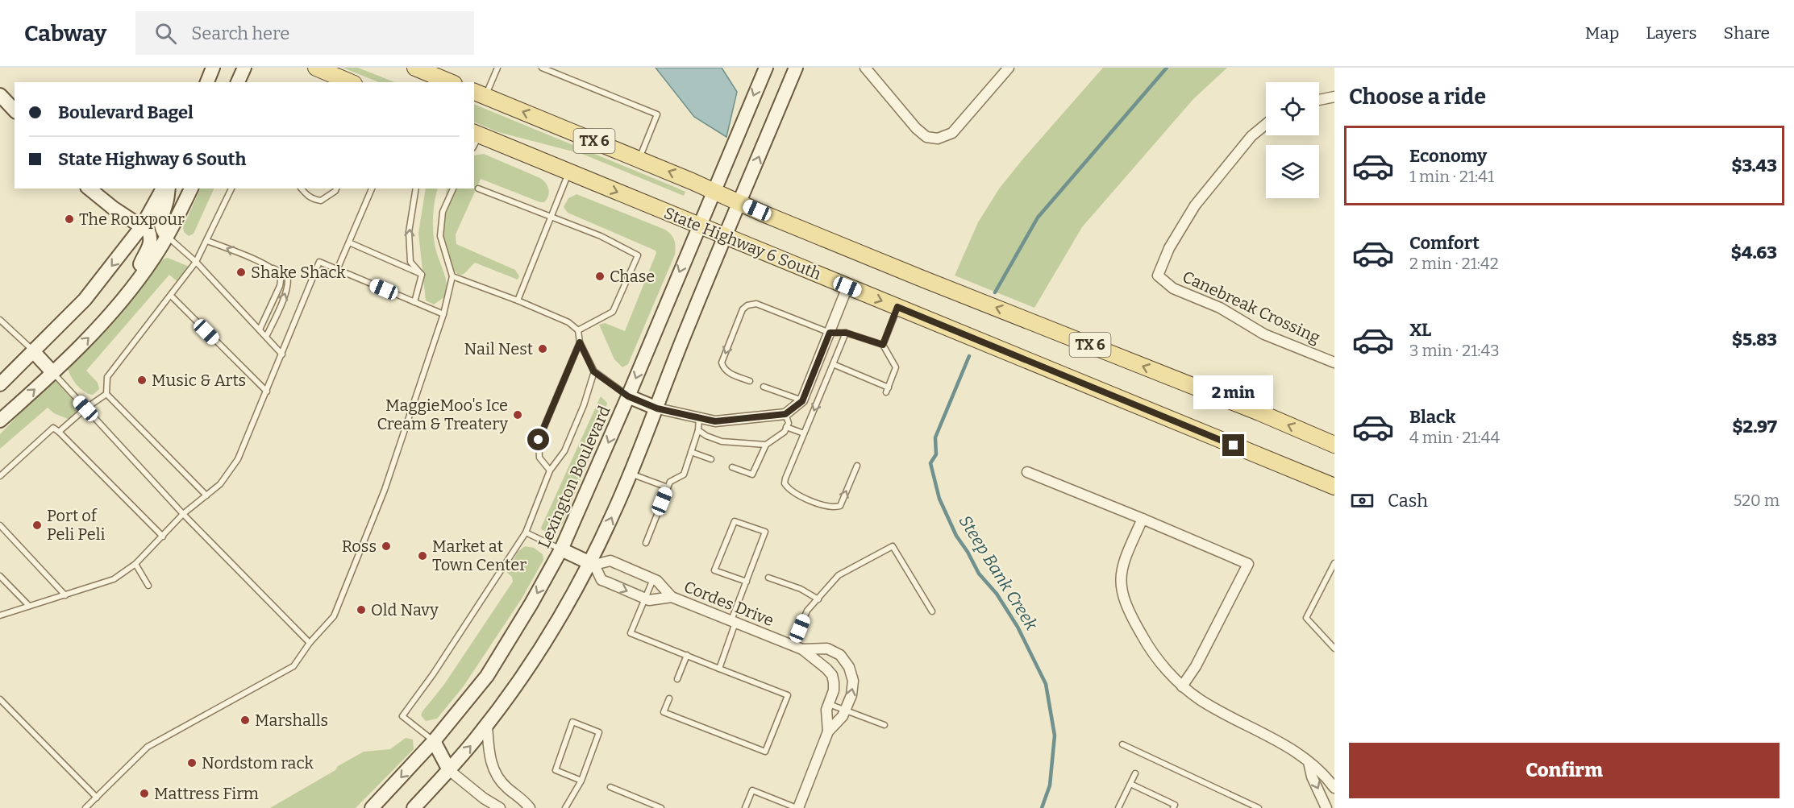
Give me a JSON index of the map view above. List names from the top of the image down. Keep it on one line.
{"streets":{"main road":["TX 6","State Highway 6 South","Lexington Boulevard"],"street":["Canebreak Crossing","Cordes Drive"]},"crossings":[["TX 6","Lexington Boulevard"],["State Highway 6 South","Lexington Boulevard"]],"water":["Steep Bank Creek"],"places":["The Rouxpour","Shake Shack","Chase","Nail Nest","Music & Arts","MaggieMoo's Ice Cream & Treatery","Port of Peli Peli","Ross","Market at Town Center","Old Navy","Marshalls","Nordstom rack","Mattress Firm"],"page":{"header":"Cabway","search":"Search here","nav":["Map","Layers","Share"],"heading":"Choose a ride","banner":["Boulevard Bagel","State Highway 6 South"],"list":[{"name":"Economy","note":"1 min · 21:41","value":"$3.43"},{"name":"Comfort","note":"2 min · 21:42","value":"$4.63"},{"name":"XL","note":"3 min · 21:43","value":"$5.83"},{"name":"Black","note":"4 min · 21:44","value":"$2.97"}],"bubble":"2 min","pay":["Cash","520 m"],"buttons":"Confirm"}}
